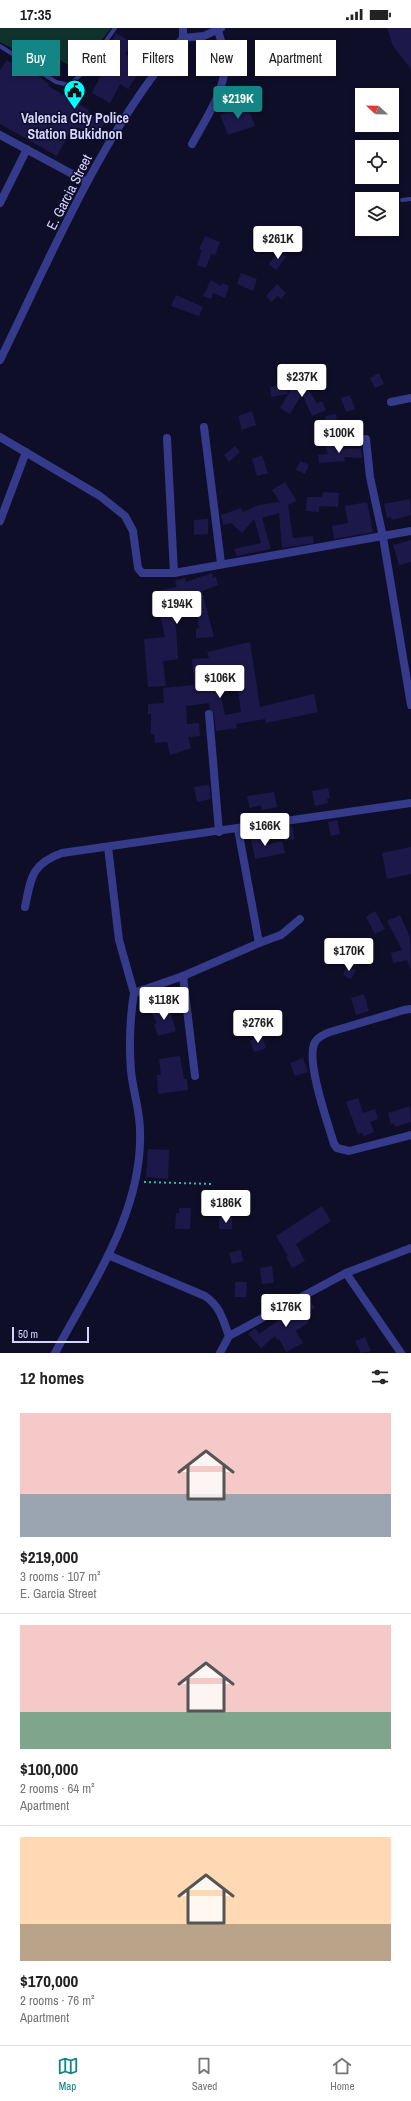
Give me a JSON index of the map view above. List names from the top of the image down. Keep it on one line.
{"streets":{"street":["E. Garcia Street"]},"places":{"public building":["Valencia City Police Station Bukidnon"]},"scale_bar":"50 m","north":"left","page":{"status":"17:35","chip":["Buy","Rent","Filters","New","Apartment"],"price":["$219K","$261K","$237K","$100K","$194K","$106K","$166K","$170K","$118K","$276K","$186K","$176K"],"scale":"50 m","heading":"12 homes","list":[{"name":"$219,000","note":"3 rooms · 107 m² · E. Garcia Street"},{"name":"$100,000","note":"2 rooms · 64 m² · Apartment"},{"name":"$170,000","note":"2 rooms · 76 m² · Apartment"}],"tabs":["Map","Saved","Home"]}}
